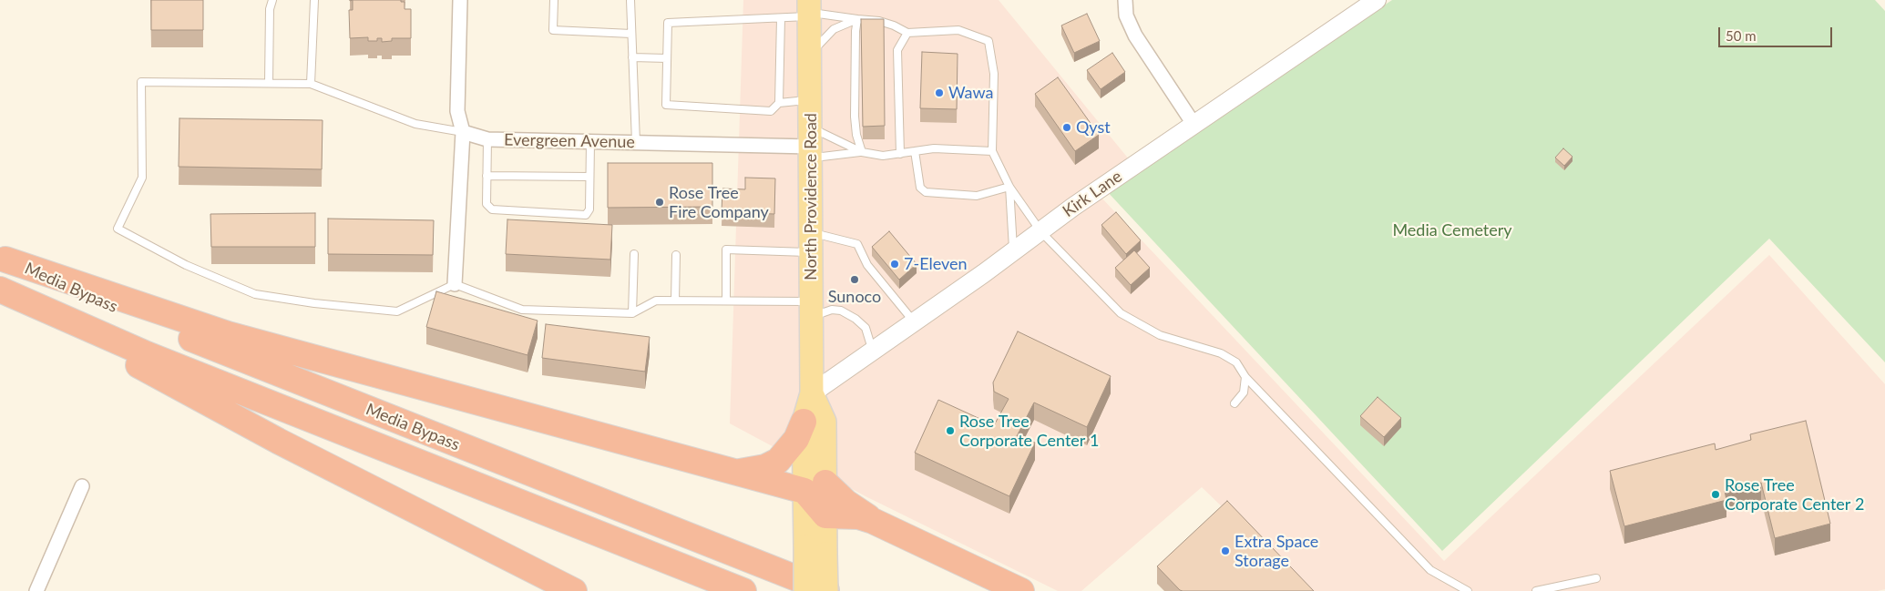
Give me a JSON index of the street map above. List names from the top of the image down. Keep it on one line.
{"streets":{"highway":["Media Bypass"],"main road":["North Providence Road"],"street":["Evergreen Avenue","Kirk Lane"]},"crossings":[["Evergreen Avenue","North Providence Road"],["Kirk Lane","North Providence Road"]],"parks":["Media Cemetery"],"places":["Wawa","Qyst","Rose Tree Fire Company","7-Eleven","Sunoco","Rose Tree Corporate Center 1","Rose Tree Corporate Center 2","Extra Space Storage"],"scale_bar":"50 m"}
